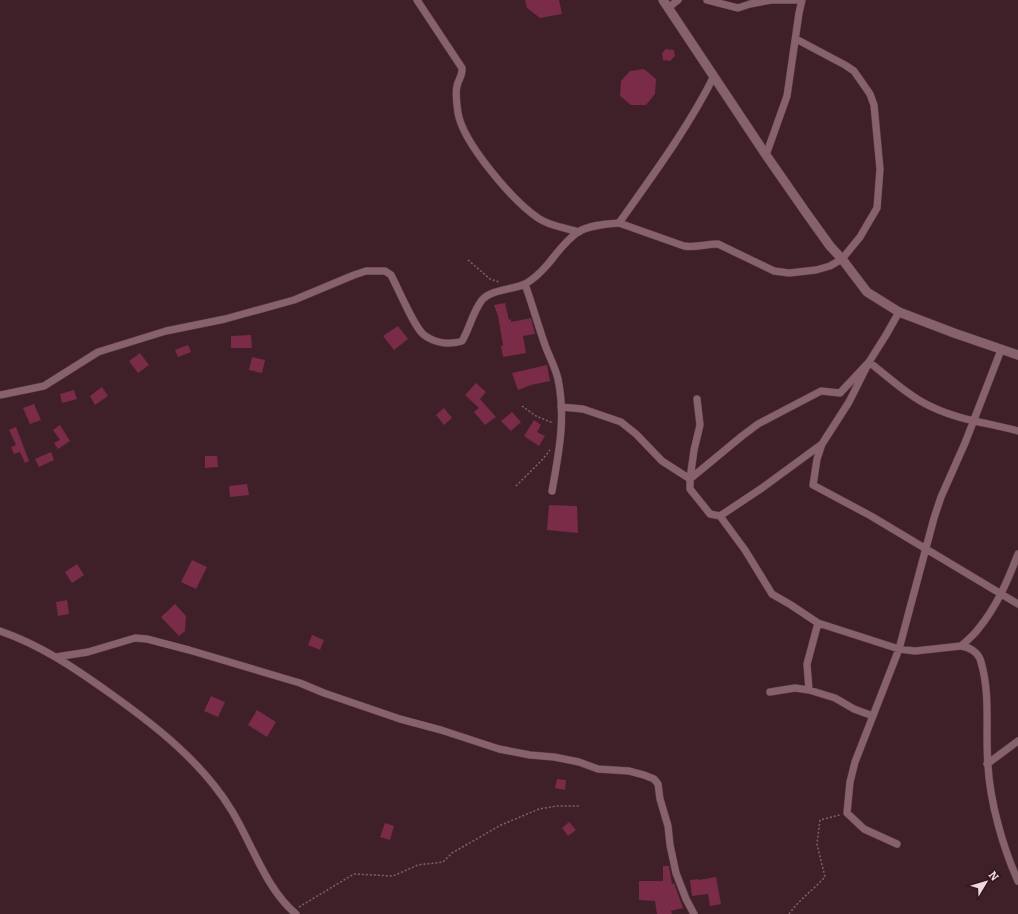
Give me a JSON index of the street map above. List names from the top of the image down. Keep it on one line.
{"north":"top right"}
